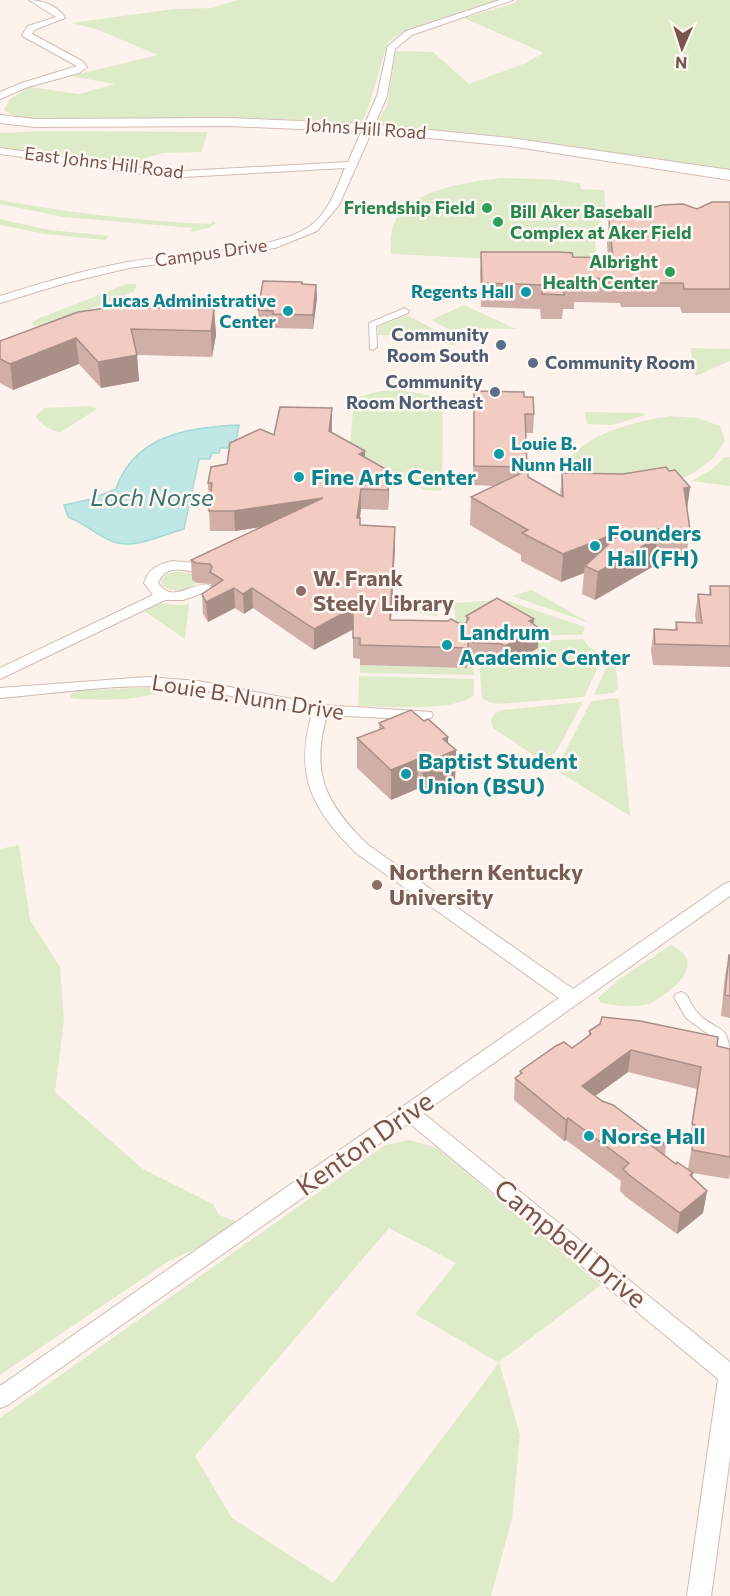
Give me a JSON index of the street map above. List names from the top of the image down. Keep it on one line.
{"streets":{"main road":["Johns Hill Road"],"street":["East Johns Hill Road","Campus Drive","Louie B. Nunn Drive","Kenton Drive","Campbell Drive"]},"crossings":[["Johns Hill Road","Campus Drive"],["East Johns Hill Road","Campus Drive"],["Kenton Drive","Campbell Drive"]],"water":["Loch Norse"],"places":["Friendship Field","Bill Aker Baseball Complex at Aker Field","Albright Health Center","Regents Hall","Lucas Administrative Center","Community Room South","Community Room","Community Room Northeast","Louie B. Nunn Hall","Fine Arts Center","Founders Hall (FH)","W. Frank Steely Library","Landrum Academic Center","Baptist Student Union (BSU)","Northern Kentucky University","Norse Hall"],"north":"bottom"}
